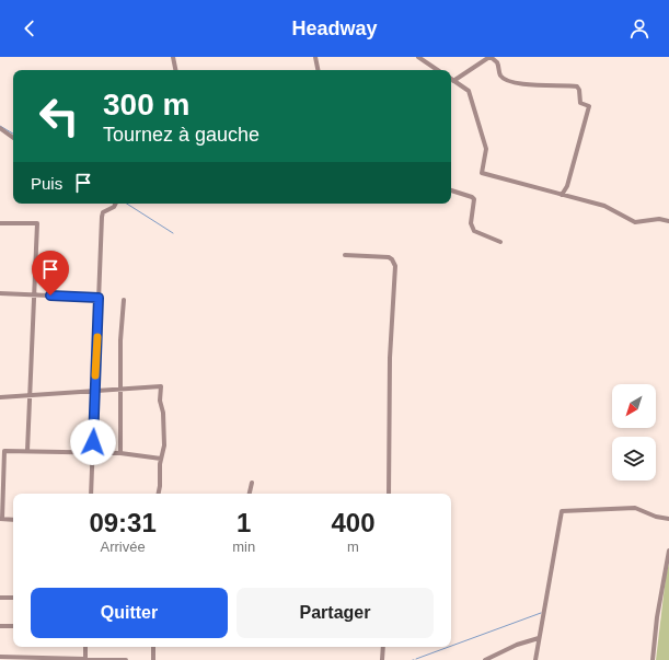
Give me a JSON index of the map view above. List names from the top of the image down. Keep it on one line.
{"north":"bottom left","page":{"header":"Headway","turn":["300 m","Tournez à gauche"],"then":"Puis","eta":["09:31","Arrivée","1","min","400","m"],"buttons":["Quitter","Partager"]}}
